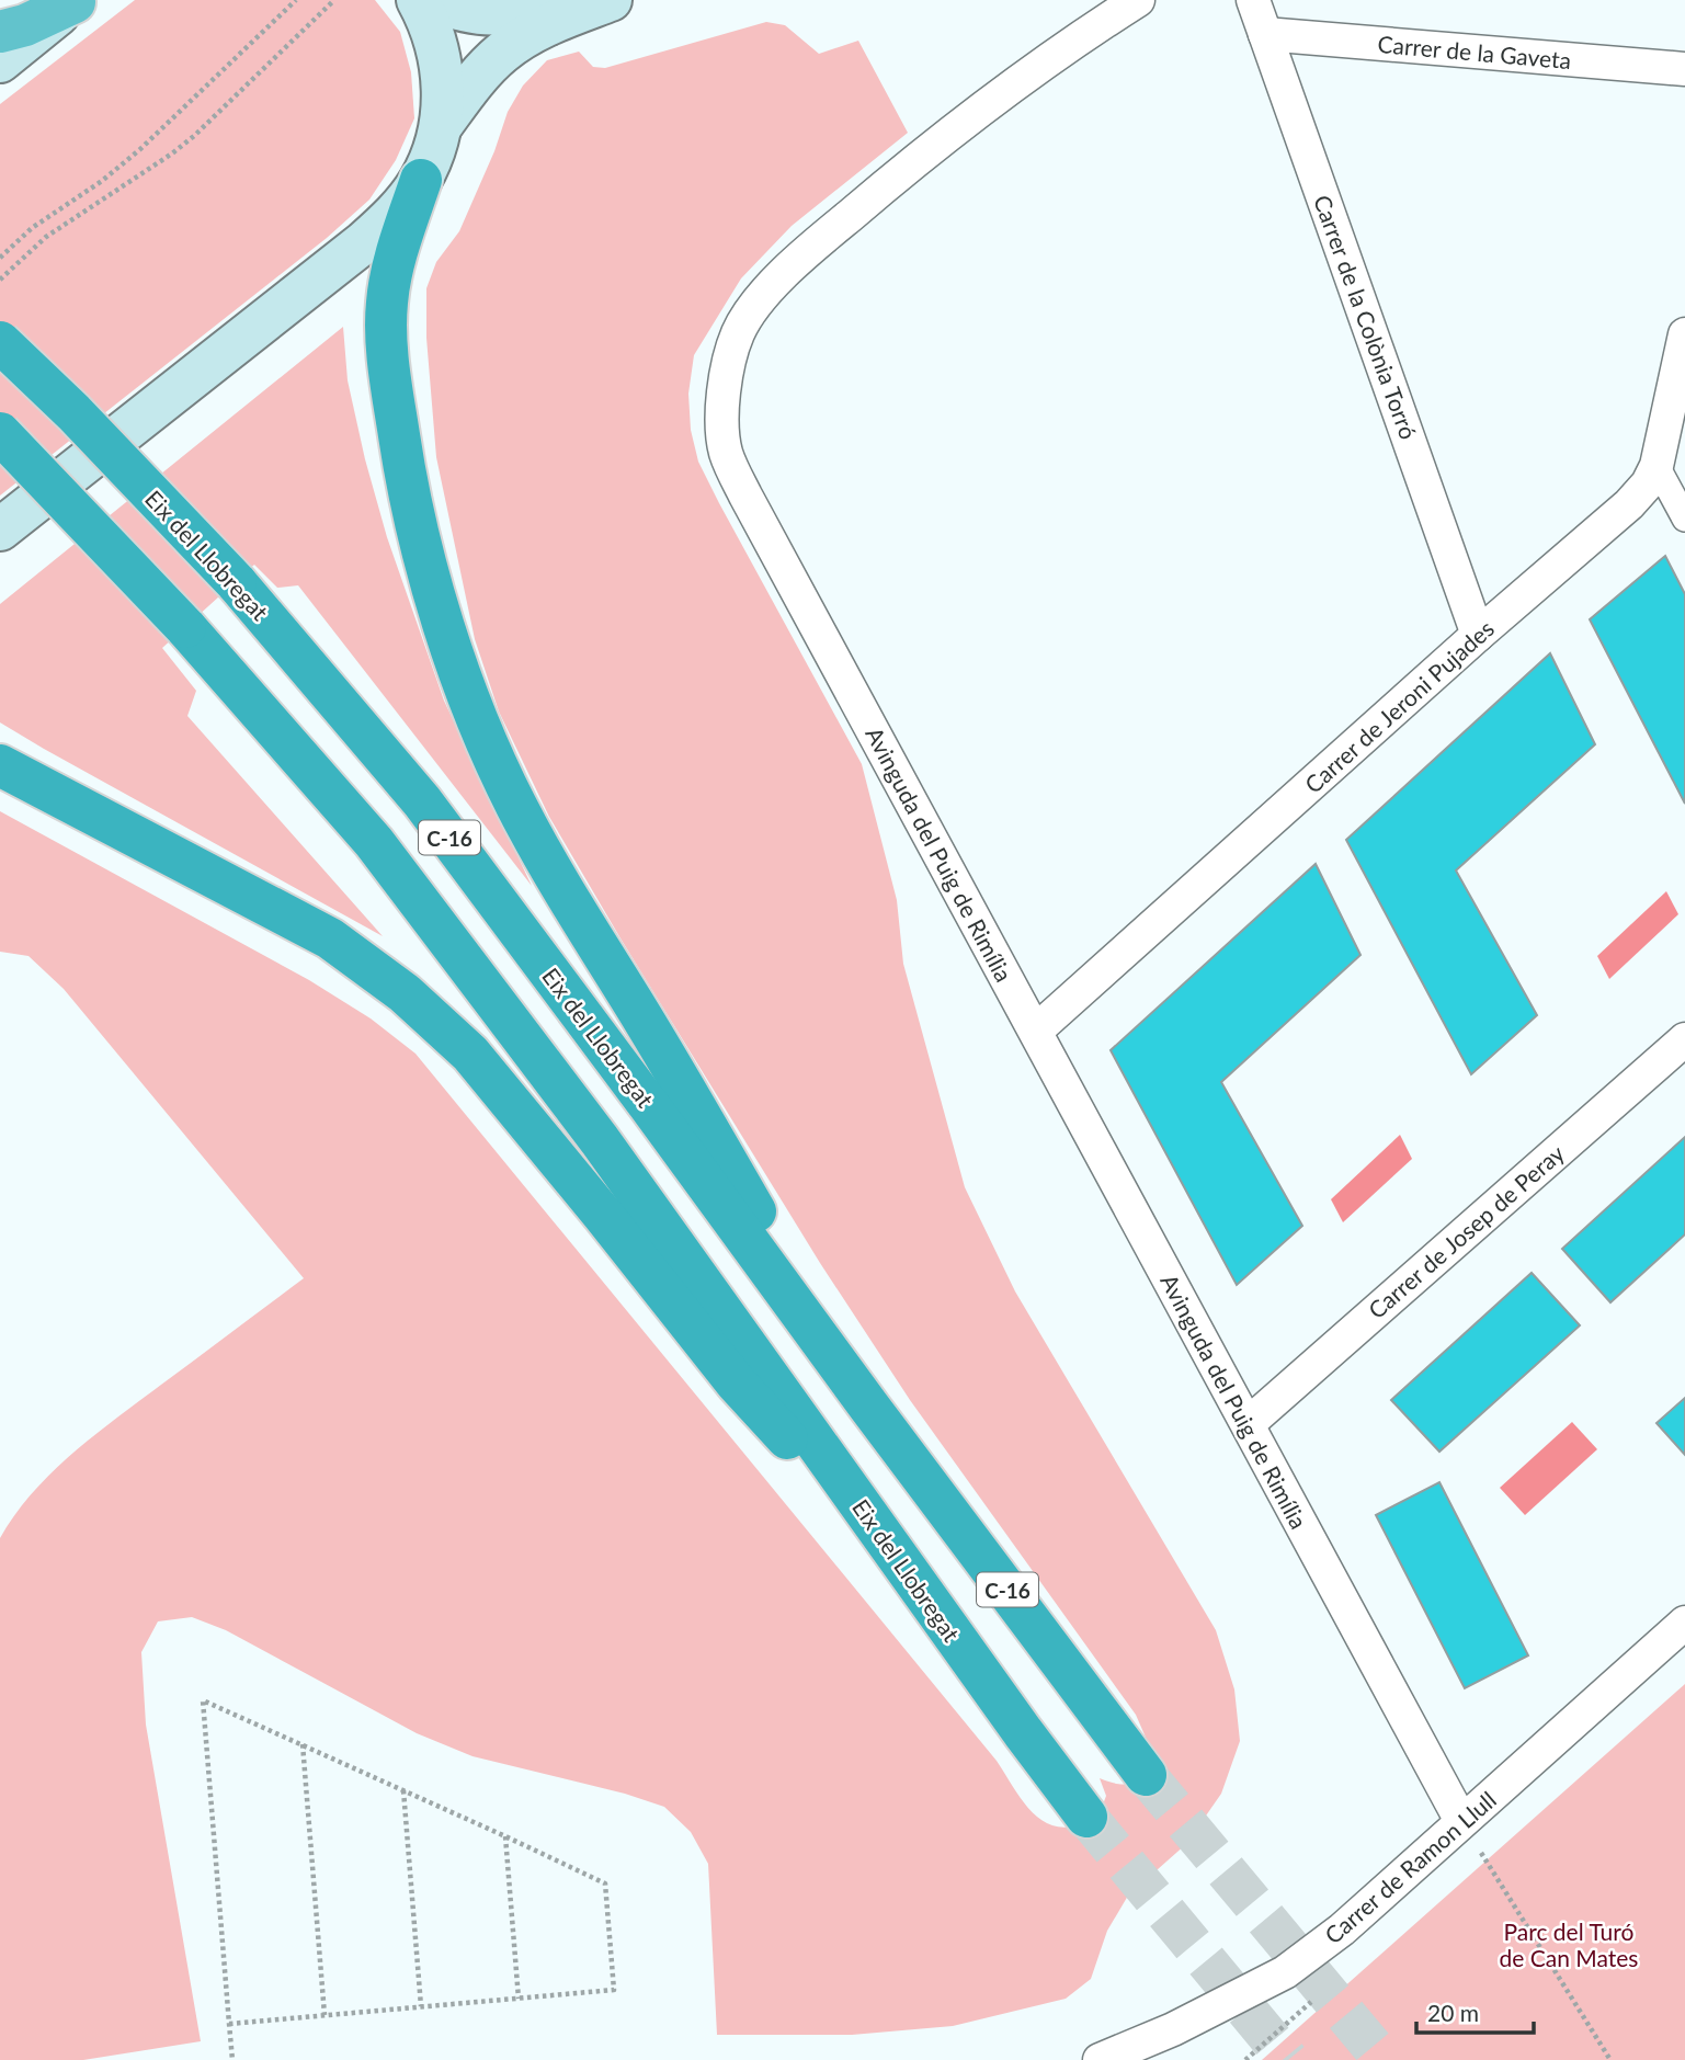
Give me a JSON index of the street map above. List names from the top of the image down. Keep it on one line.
{"streets":{"highway":["Eix del Llobregat","C-16"],"street":["Carrer de la Gaveta","Carrer de la Colònia Torró","Carrer de Jeroni Pujades","Avinguda del Puig de Rimília","Carrer de Josep de Peray","Carrer de Ramon Llull"]},"crossings":[["Carrer de la Gaveta","Carrer de la Colònia Torró"],["Carrer de la Colònia Torró","Carrer de Jeroni Pujades"],["Carrer de Jeroni Pujades","Avinguda del Puig de Rimília"],["Avinguda del Puig de Rimília","Carrer de Josep de Peray"],["Avinguda del Puig de Rimília","Carrer de Ramon Llull"]],"parks":["Parc del Turó de Can Mates"],"scale_bar":"20 m"}
